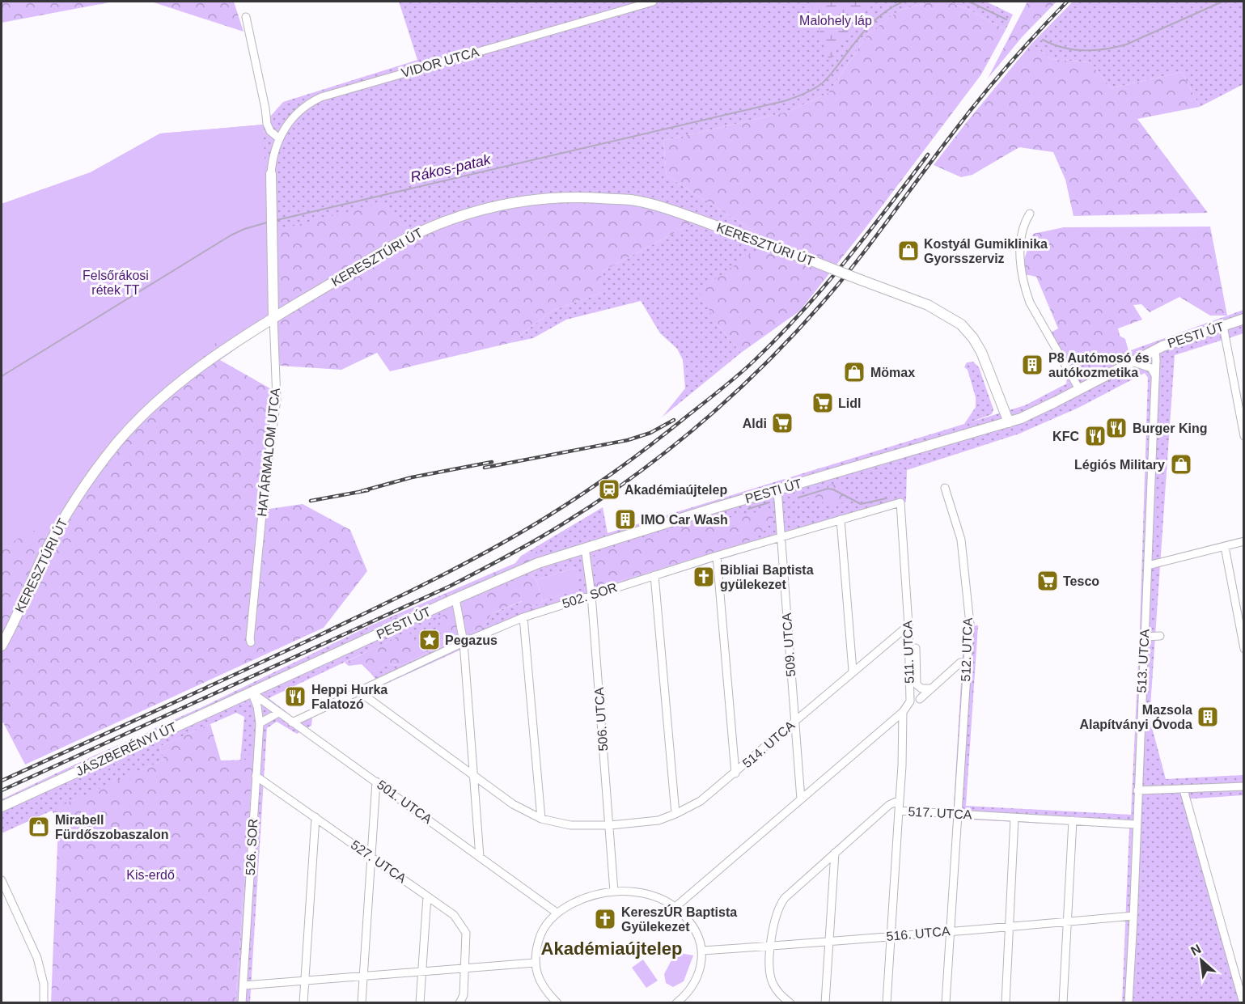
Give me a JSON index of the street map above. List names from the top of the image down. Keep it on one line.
{"streets":{"main road":["KERESZTÚRI ÚT","PESTI ÚT","HATÁRMALOM UTCA","JÁSZBERÉNYI ÚT"],"street":["VIDOR UTCA","502. SOR","509. UTCA","512. UTCA","511. UTCA","513. UTCA","506. UTCA","514. UTCA","501. UTCA","517. UTCA","526. SOR","527. UTCA","516. UTCA"]},"crossings":[["VIDOR UTCA","HATÁRMALOM UTCA"],["KERESZTÚRI ÚT","PESTI ÚT"],["KERESZTÚRI ÚT","HATÁRMALOM UTCA"],["PESTI ÚT","509. UTCA"],["PESTI ÚT","513. UTCA"],["PESTI ÚT","506. UTCA"],["PESTI ÚT","JÁSZBERÉNYI ÚT"],["PESTI ÚT","501. UTCA"],["PESTI ÚT","526. SOR"],["502. SOR","509. UTCA"],["502. SOR","511. UTCA"],["502. SOR","506. UTCA"],["502. SOR","514. UTCA"],["502. SOR","501. UTCA"],["509. UTCA","514. UTCA"],["512. UTCA","517. UTCA"],["512. UTCA","516. UTCA"],["511. UTCA","514. UTCA"],["511. UTCA","517. UTCA"],["513. UTCA","517. UTCA"],["513. UTCA","516. UTCA"],["506. UTCA","514. UTCA"],["JÁSZBERÉNYI ÚT","501. UTCA"],["JÁSZBERÉNYI ÚT","526. SOR"],["501. UTCA","526. SOR"],["517. UTCA","516. UTCA"],["526. SOR","527. UTCA"]],"districts":["Akadémiaújtelep"],"water":["Rákos-patak"],"parks":["Malohely láp","Felsőrákosi rétek TT","Kis-erdő"],"places":{"shop":["Kostyál Gumiklinika Gyorsszerviz","Mömax","Légiós Military","Mirabell Fürdőszobaszalon"],"building":["P8 Autómosó és autókozmetika","IMO Car Wash","Mazsola Alapítványi Óvoda"],"supermarket":["Lidl","Aldi","Tesco"],"restaurant":["Burger King","KFC","Heppi Hurka Falatozó"],"station":["Akadémiaújtelep"],"church":["Bibliai Baptista gyülekezet","KereszÚR Baptista Gyülekezet"],"place":["Pegazus"]},"north":"top left"}
